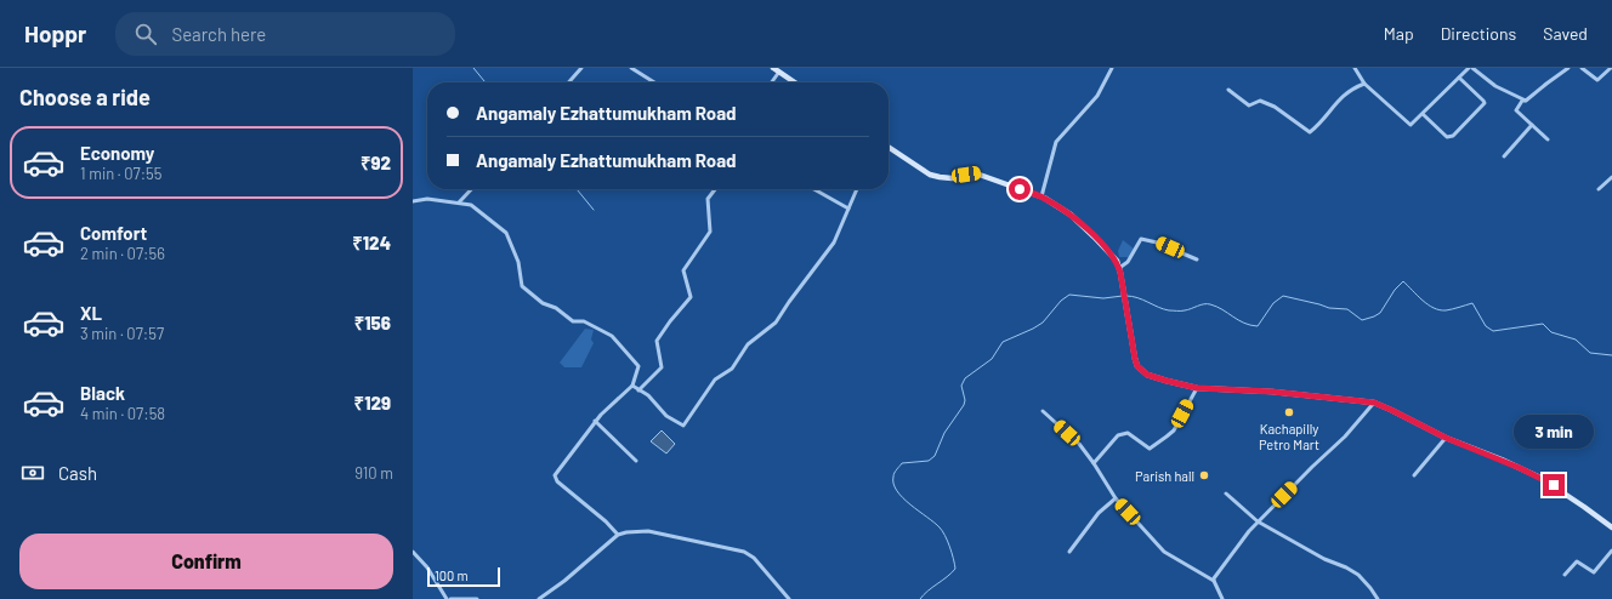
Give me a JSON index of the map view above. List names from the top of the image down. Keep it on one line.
{"places":["Kachapilly Petro Mart","Parish hall"],"scale_bar":"100 m","page":{"header":"Hoppr","search":"Search here","nav":["Map","Directions","Saved"],"heading":"Choose a ride","banner":["Angamaly Ezhattumukham Road","Angamaly Ezhattumukham Road"],"list":[{"name":"Economy","note":"1 min · 07:55","value":"₹92"},{"name":"Comfort","note":"2 min · 07:56","value":"₹124"},{"name":"XL","note":"3 min · 07:57","value":"₹156"},{"name":"Black","note":"4 min · 07:58","value":"₹129"}],"bubble":"3 min","pay":["Cash","910 m"],"buttons":"Confirm","scale":"100 m"}}
